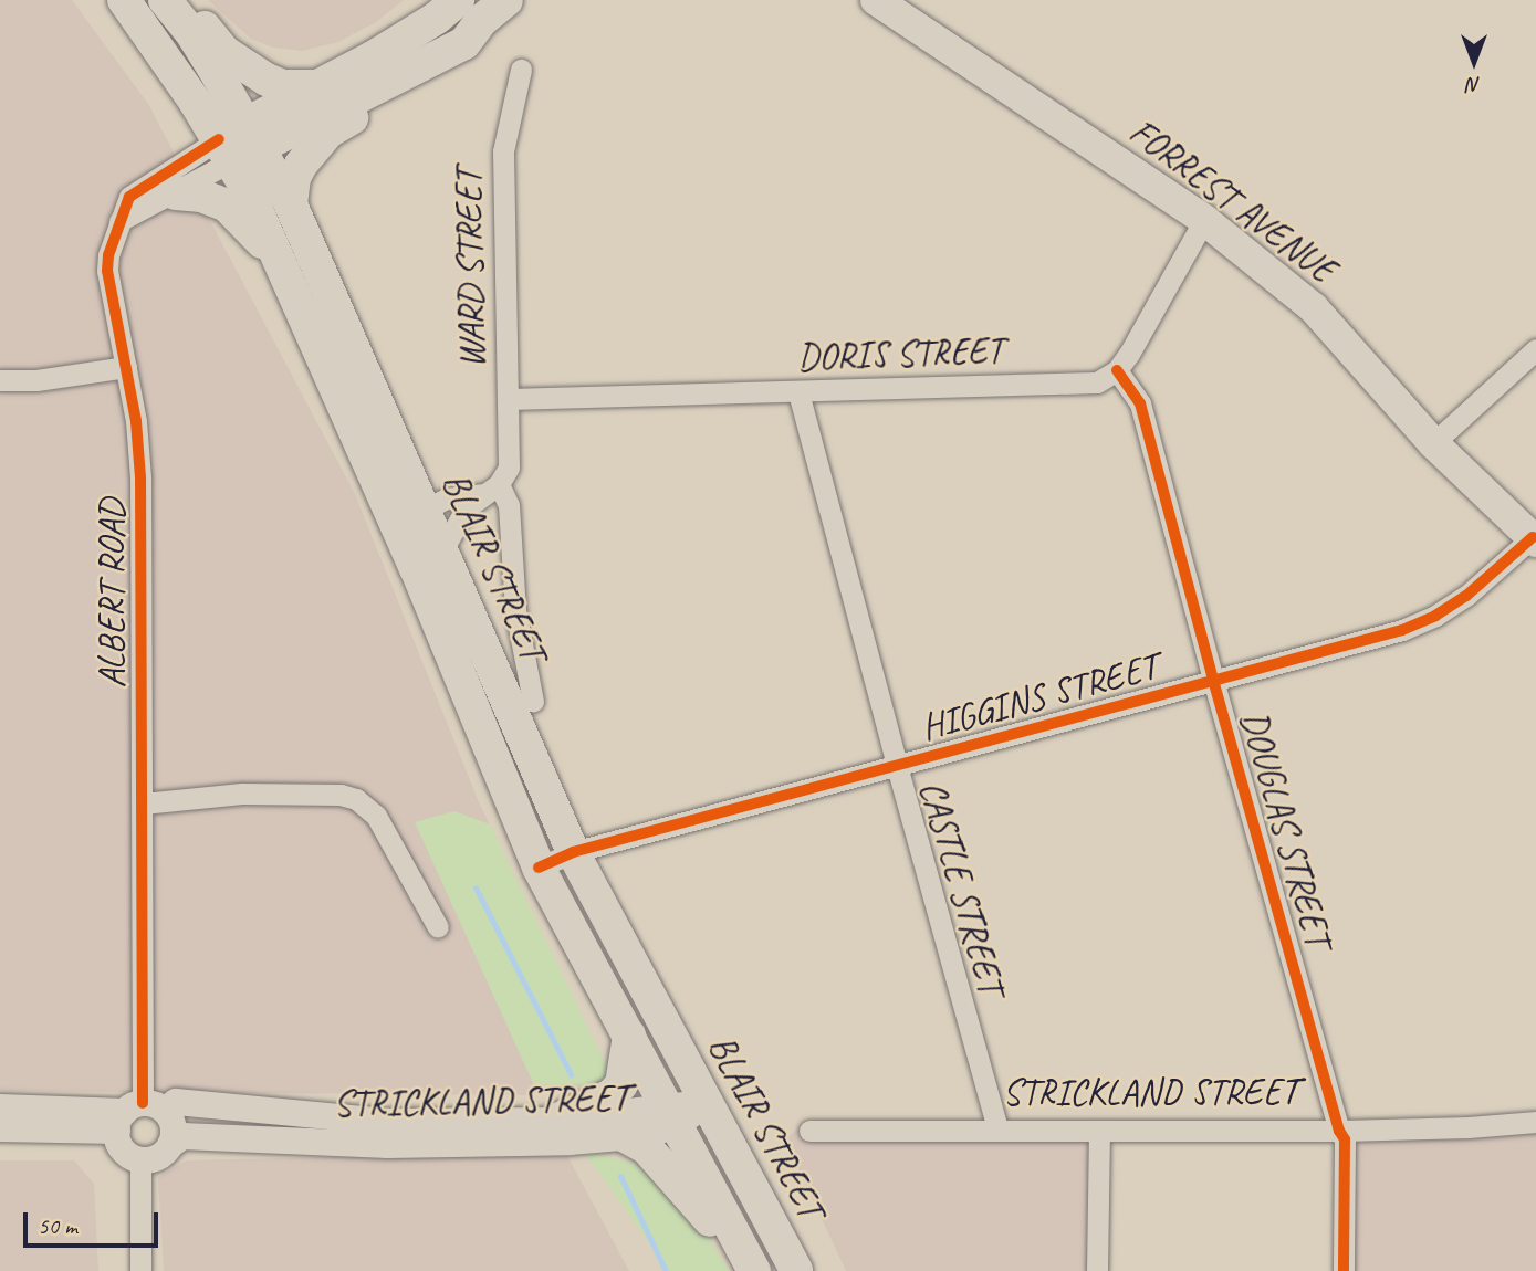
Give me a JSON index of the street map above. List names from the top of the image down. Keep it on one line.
{"streets":{"main road":["FORREST AVENUE","BLAIR STREET"],"street":["WARD STREET","DORIS STREET","ALBERT ROAD","HIGGINS STREET","DOUGLAS STREET","CASTLE STREET","STRICKLAND STREET"]},"crossings":[["FORREST AVENUE","HIGGINS STREET"],["WARD STREET","DORIS STREET"],["DORIS STREET","DOUGLAS STREET"],["DORIS STREET","CASTLE STREET"],["BLAIR STREET","ALBERT ROAD"],["BLAIR STREET","HIGGINS STREET"],["BLAIR STREET","STRICKLAND STREET"],["ALBERT ROAD","STRICKLAND STREET"],["HIGGINS STREET","DOUGLAS STREET"],["HIGGINS STREET","CASTLE STREET"],["DOUGLAS STREET","STRICKLAND STREET"],["CASTLE STREET","STRICKLAND STREET"]],"scale_bar":"50 m","north":"bottom"}
